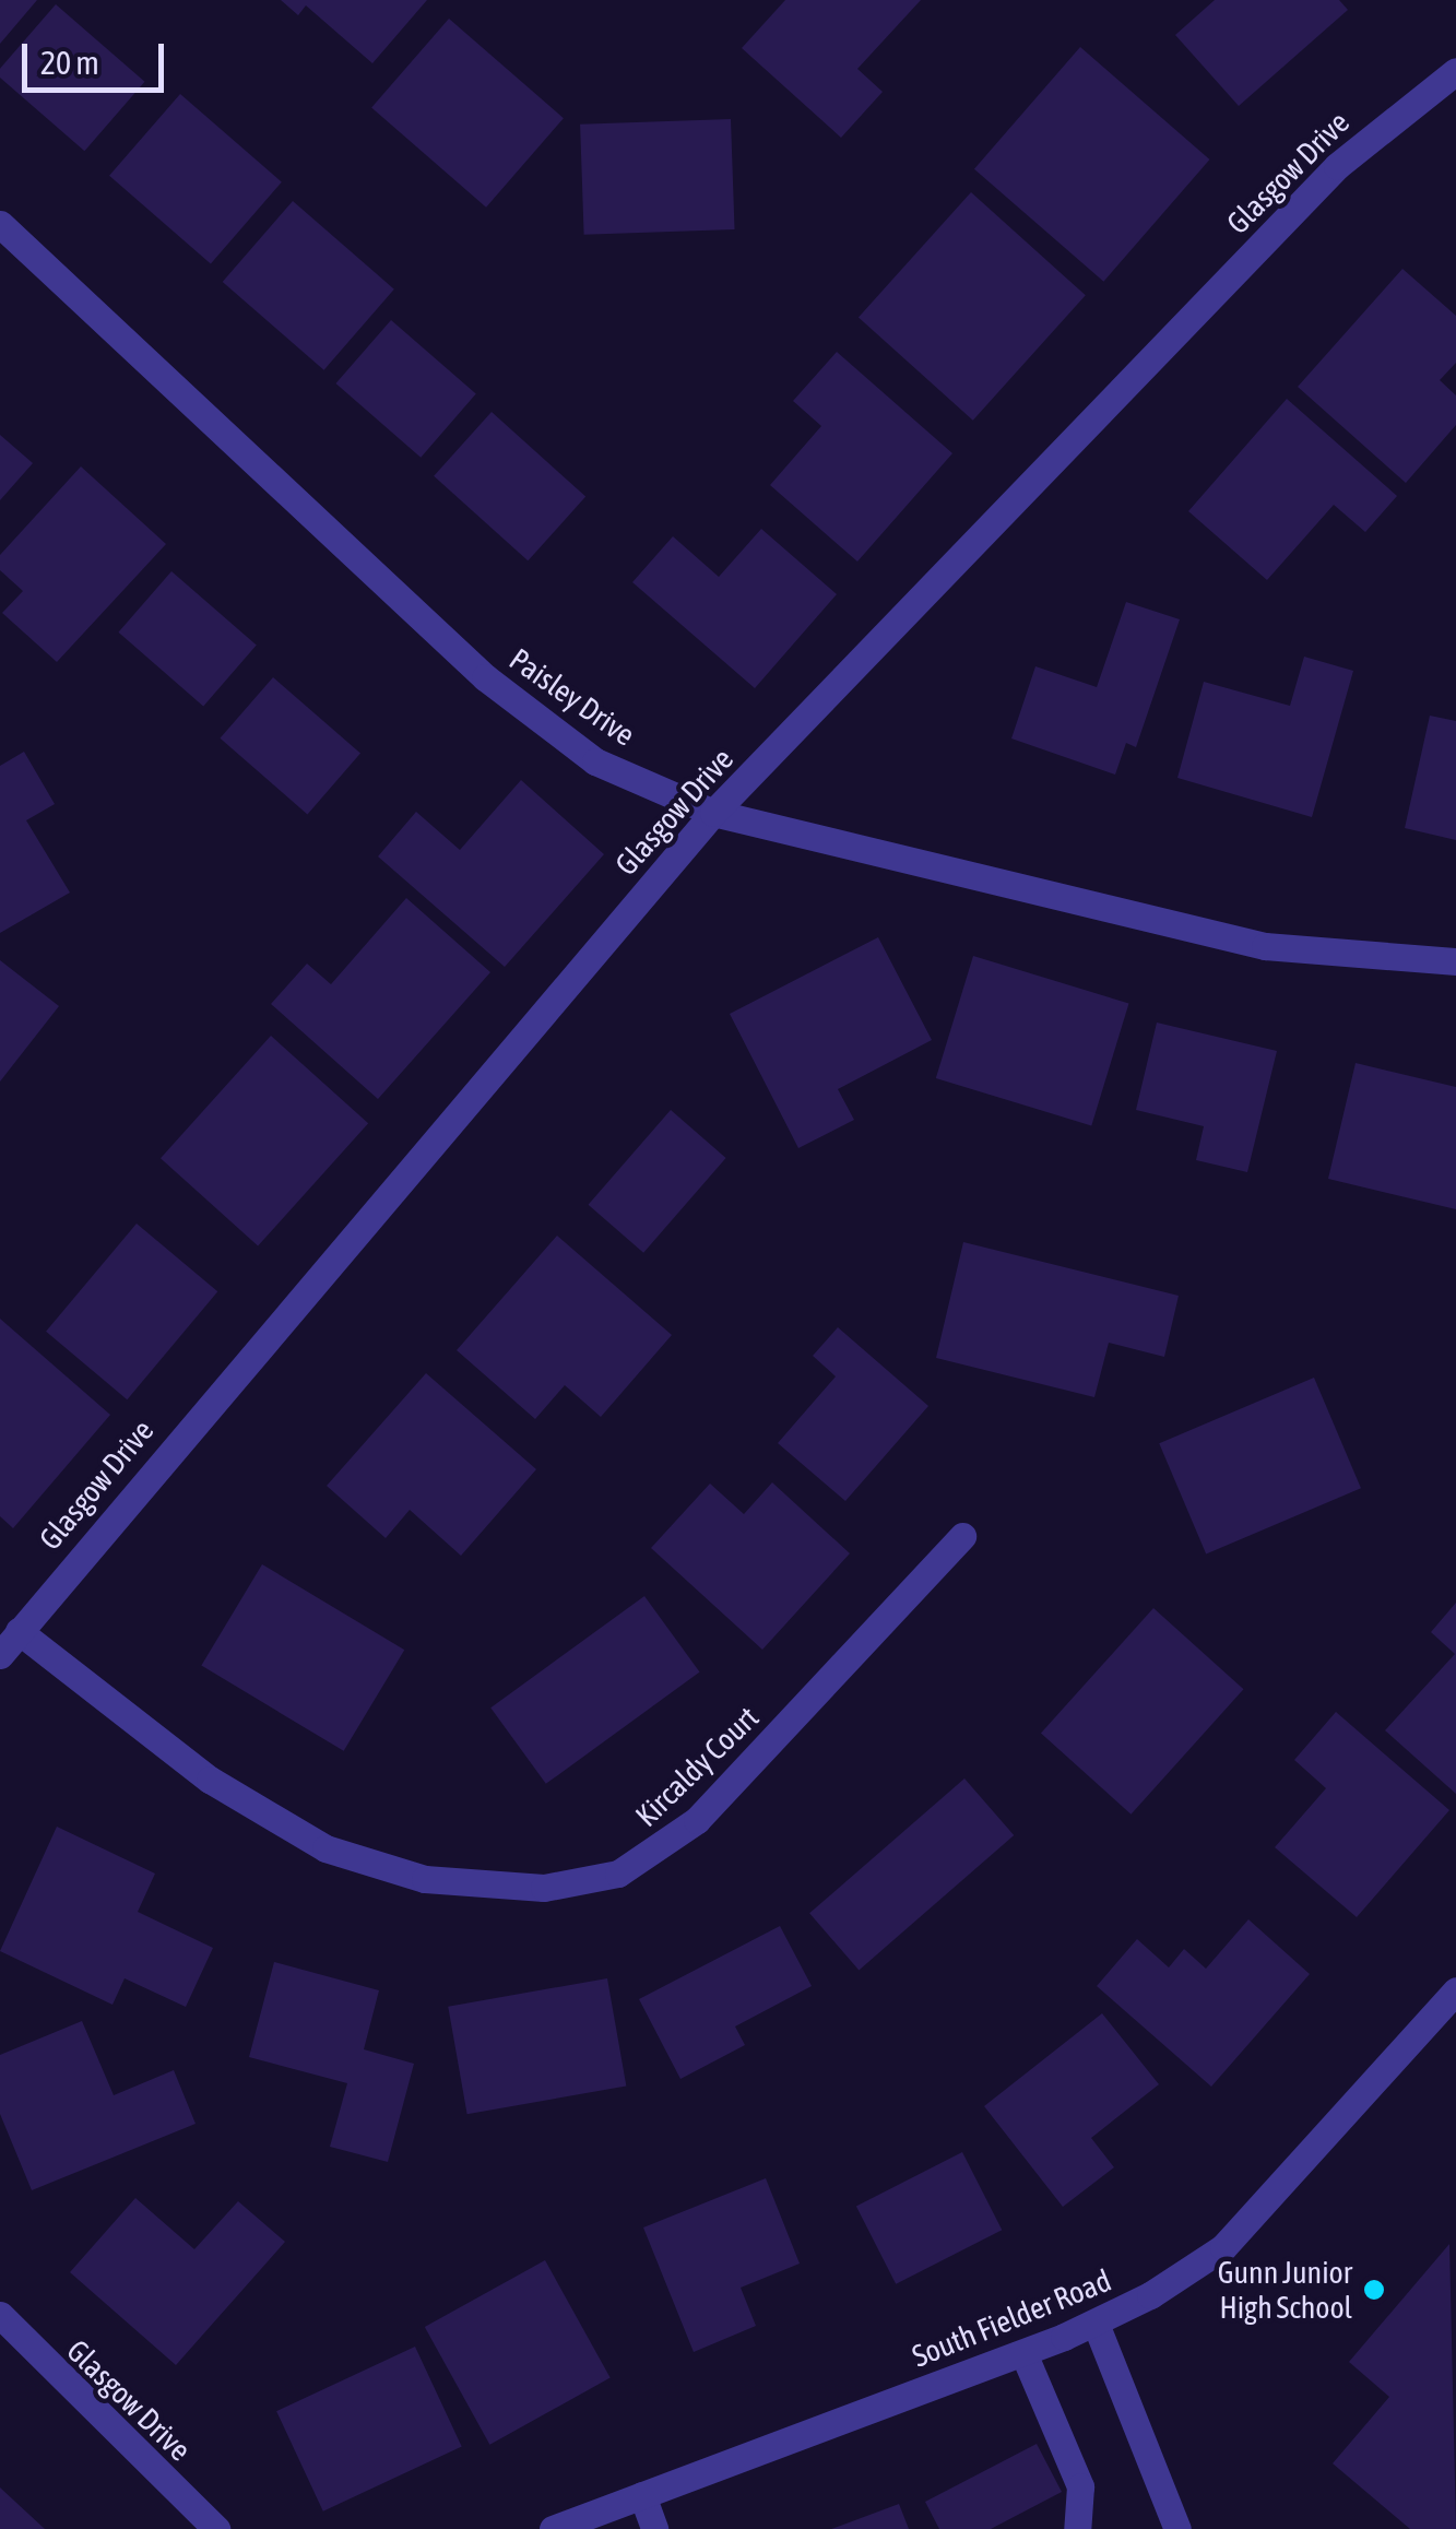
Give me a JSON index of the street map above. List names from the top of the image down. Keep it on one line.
{"streets":{"street":["Glasgow Drive","Paisley Drive","Kircaldy Court","South Fielder Road"]},"crossings":[["Glasgow Drive","Paisley Drive"],["Glasgow Drive","Kircaldy Court"]],"places":["Gunn Junior High School"],"scale_bar":"20 m"}
